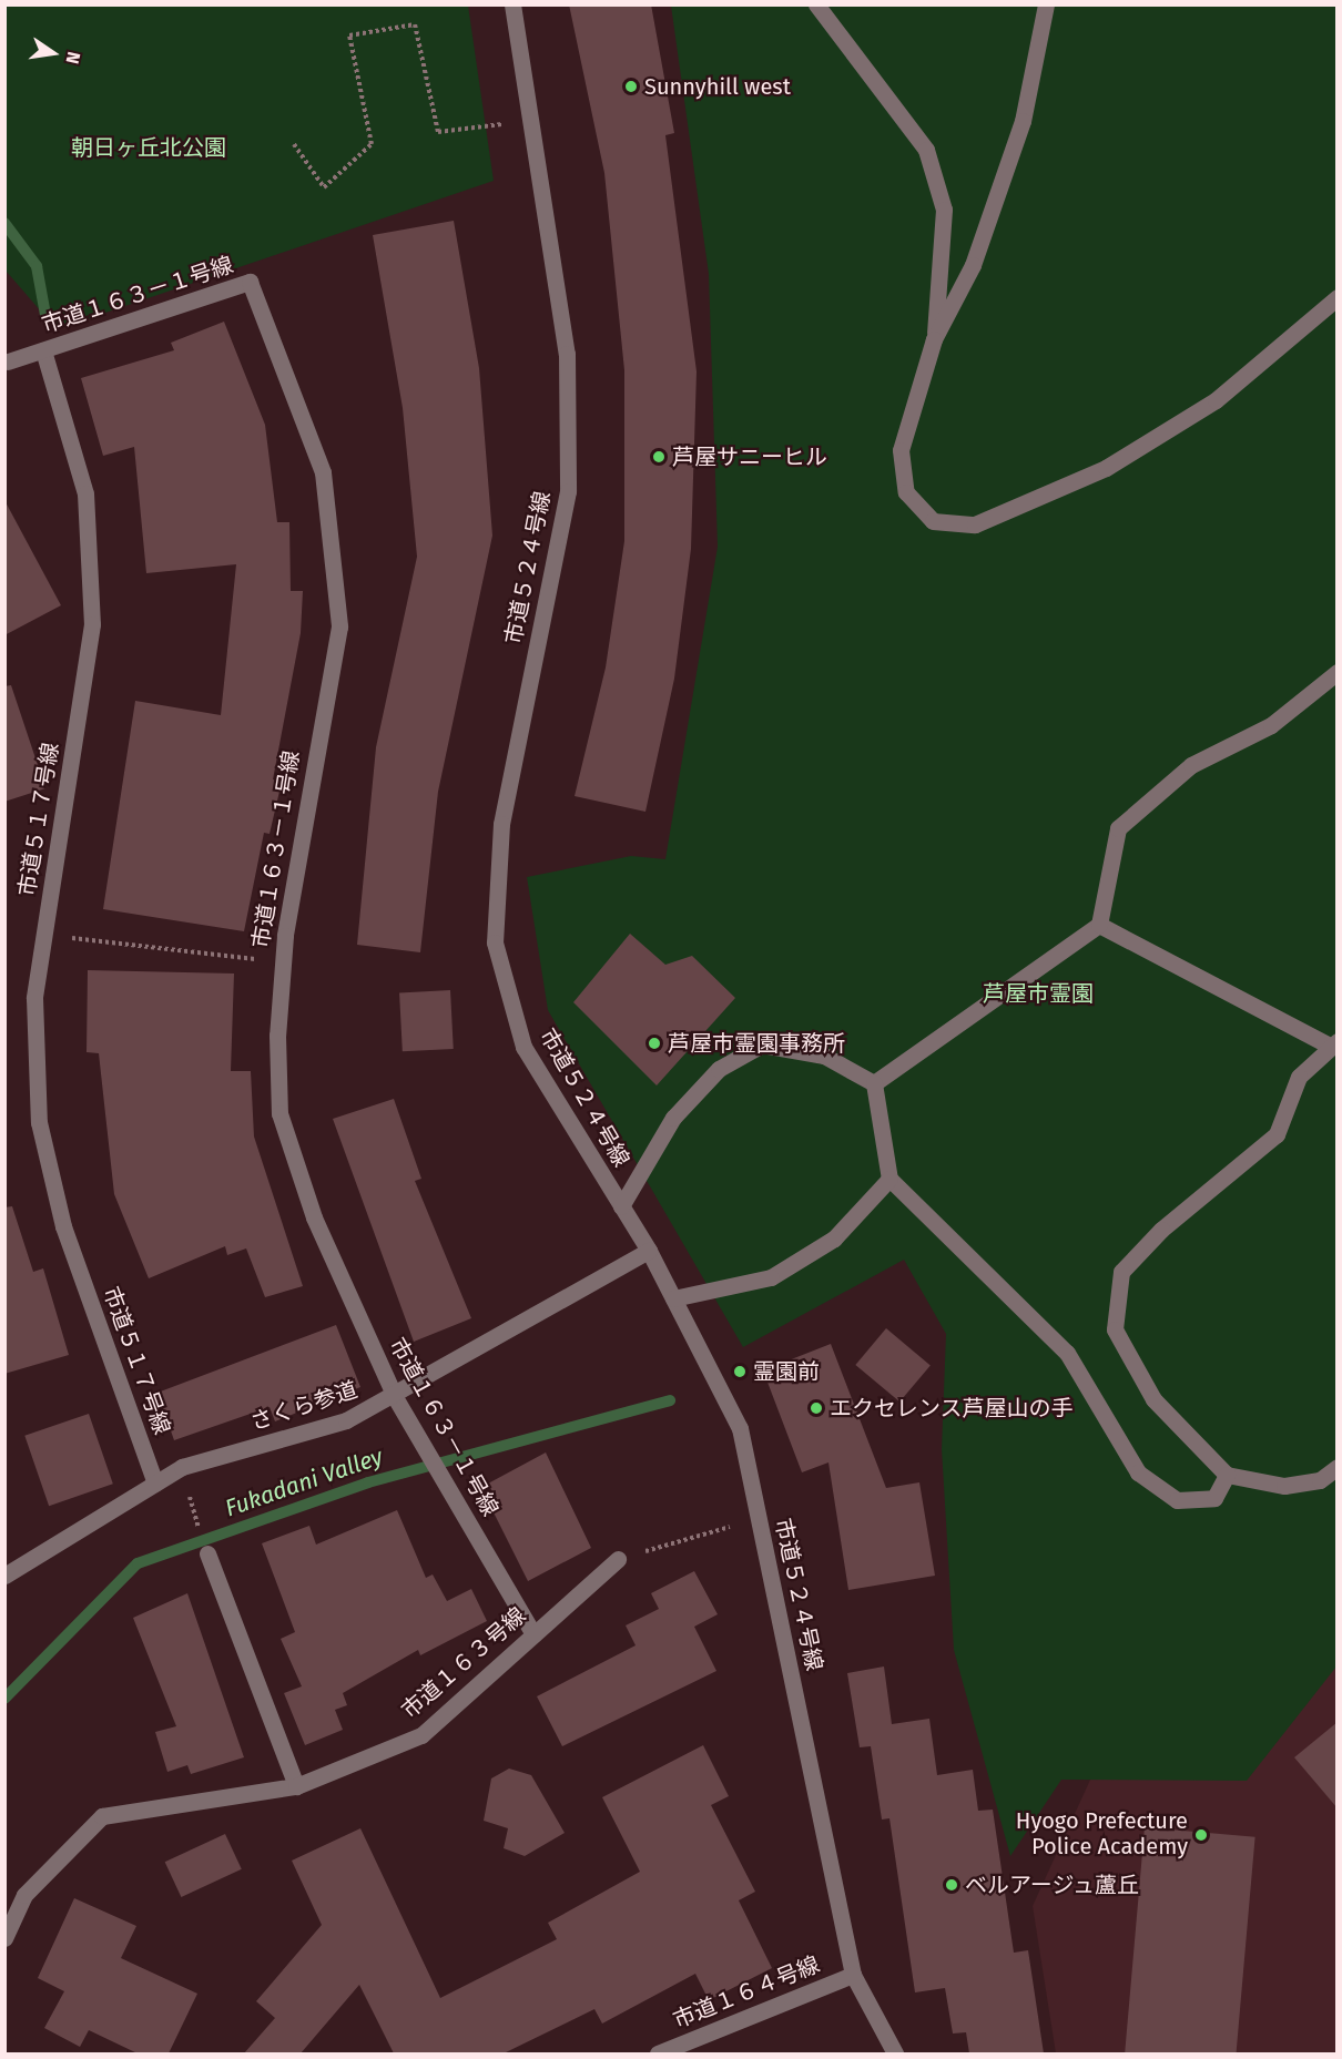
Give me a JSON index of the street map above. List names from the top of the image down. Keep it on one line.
{"streets":{"street":["市道１６３－１号線","市道５２４号線","市道５１７号線","さくら参道","市道１６３号線","市道１６４号線"]},"crossings":[["市道１６３－１号線","市道５１７号線"],["市道１６３－１号線","さくら参道"],["市道１６３－１号線","市道１６３号線"],["市道５２４号線","さくら参道"],["市道５２４号線","市道１６４号線"],["市道５１７号線","さくら参道"]],"water":["Fukadani Valley"],"parks":["朝日ヶ丘北公園","芦屋市霊園"],"places":["Sunnyhill west","芦屋サニーヒル","芦屋市霊園事務所","霊園前","エクセレンス芦屋山の手","Hyogo Prefecture Police Academy","ベルアージュ蘆丘"],"north":"right"}
